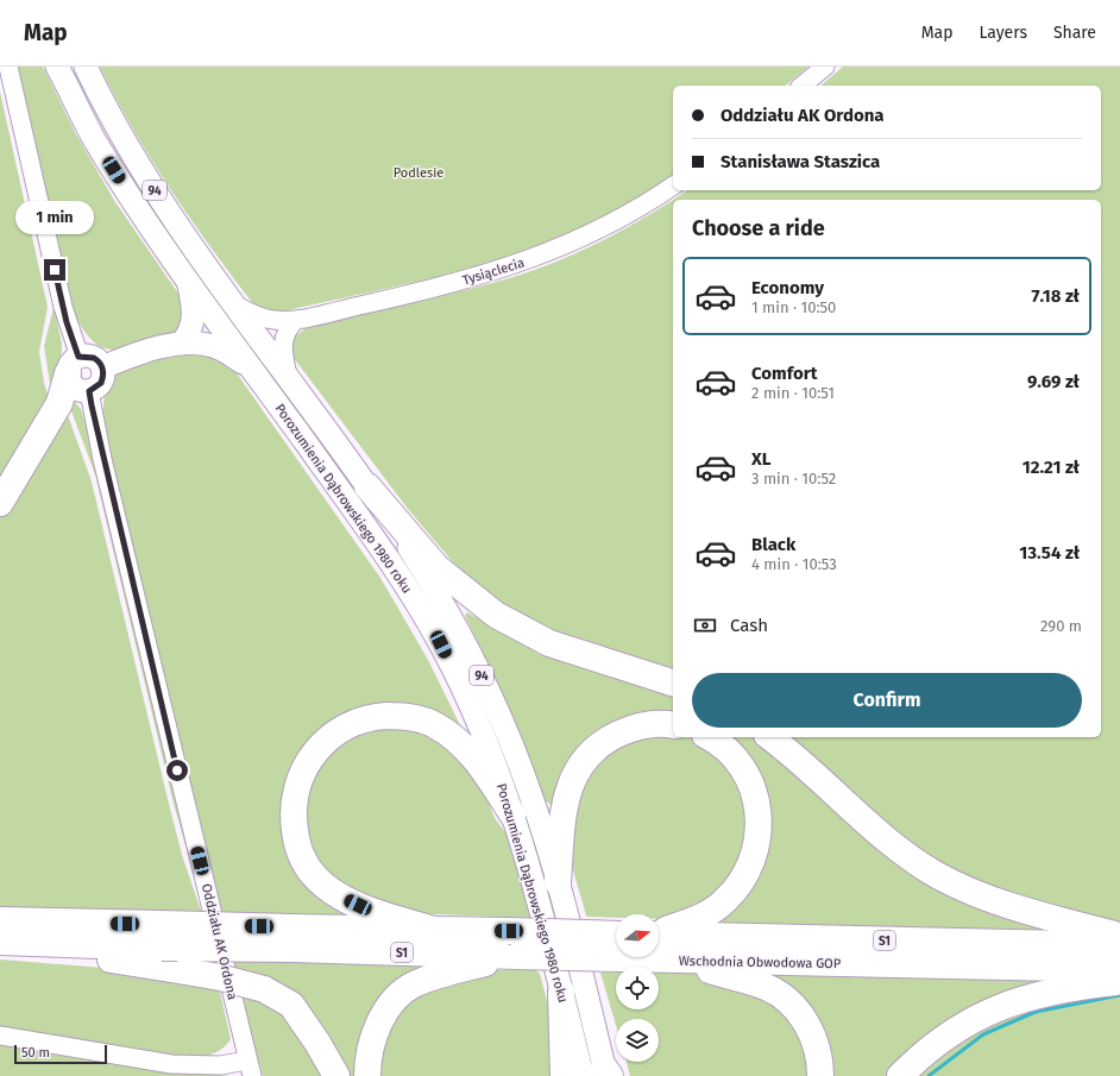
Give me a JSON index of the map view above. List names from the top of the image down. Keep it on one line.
{"streets":{"highway":["S1","Wschodnia Obwodowa GOP"],"main road":["94","Porozumienia Dąbrowskiego 1980 roku"],"street":["Tysiąclecia","Oddziału AK Ordona"]},"crossings":[["Tysiąclecia","Porozumienia Dąbrowskiego 1980 roku"]],"parks":["Podlesie"],"scale_bar":"50 m","north":"right","page":{"header":"Map","nav":["Map","Layers","Share"],"banner":["Oddziału AK Ordona","Stanisława Staszica"],"heading":"Choose a ride","bubble":"1 min","list":[{"name":"Economy","note":"1 min · 10:50","value":"7.18 zł"},{"name":"Comfort","note":"2 min · 10:51","value":"9.69 zł"},{"name":"XL","note":"3 min · 10:52","value":"12.21 zł"},{"name":"Black","note":"4 min · 10:53","value":"13.54 zł"}],"pay":["Cash","290 m"],"buttons":"Confirm","scale":"50 m"}}
